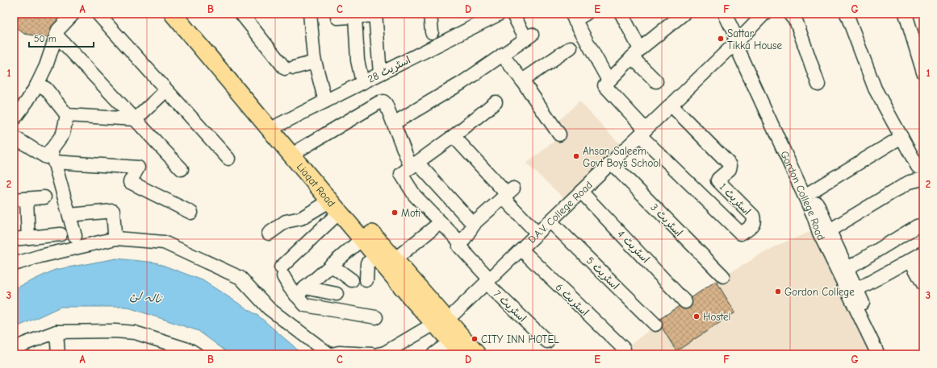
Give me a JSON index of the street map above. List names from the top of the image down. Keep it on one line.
{"streets":{"main road":["Liaqat Road"],"street":["اسٹریٹ 28","Gordon College Road","اسٹریٹ 1","D.A.V. College Road","اسٹریٹ 3","اسٹریٹ 4","اسٹریٹ 5","اسٹریٹ 6","اسٹریٹ 7"]},"crossings":[["اسٹریٹ 28","Liaqat Road"],["Liaqat Road","D.A.V. College Road"],["Gordon College Road","D.A.V. College Road"],["اسٹریٹ 1","D.A.V. College Road"],["D.A.V. College Road","اسٹریٹ 3"],["D.A.V. College Road","اسٹریٹ 4"],["D.A.V. College Road","اسٹریٹ 5"],["D.A.V. College Road","اسٹریٹ 6"],["D.A.V. College Road","اسٹریٹ 7"]],"water":["نالہ لئ"],"places":["Sattar Tikka House","Ahsan Saleem Govt Boys School","Moti","Gordon College","Hostel","CITY INN HOTEL"],"scale_bar":"50 m","grid":{"columns":["A","B","C","D","E","F","G"],"rows":["1","2","3"]}}
